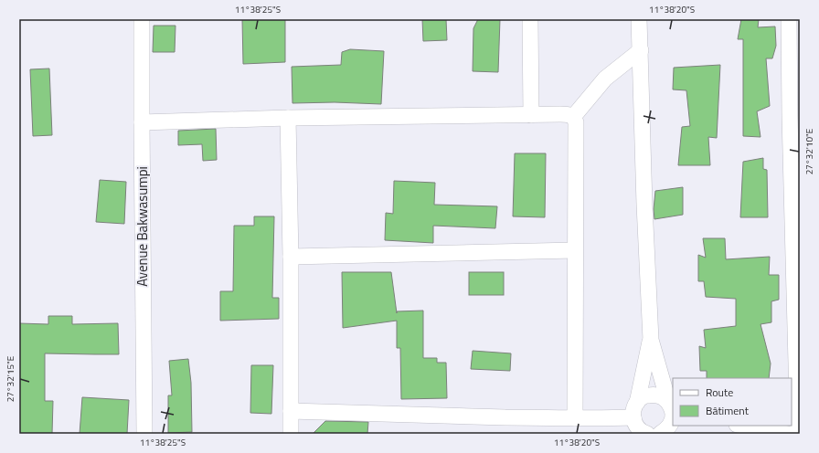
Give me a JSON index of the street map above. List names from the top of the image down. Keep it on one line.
{"streets":{"street":["Avenue Bakwasumpi"]},"legend":["Route","Bâtiment"],"coordinates":["11°38'25\"S","11°38'20\"S","27°32'10\"E","27°32'15\"E"]}
